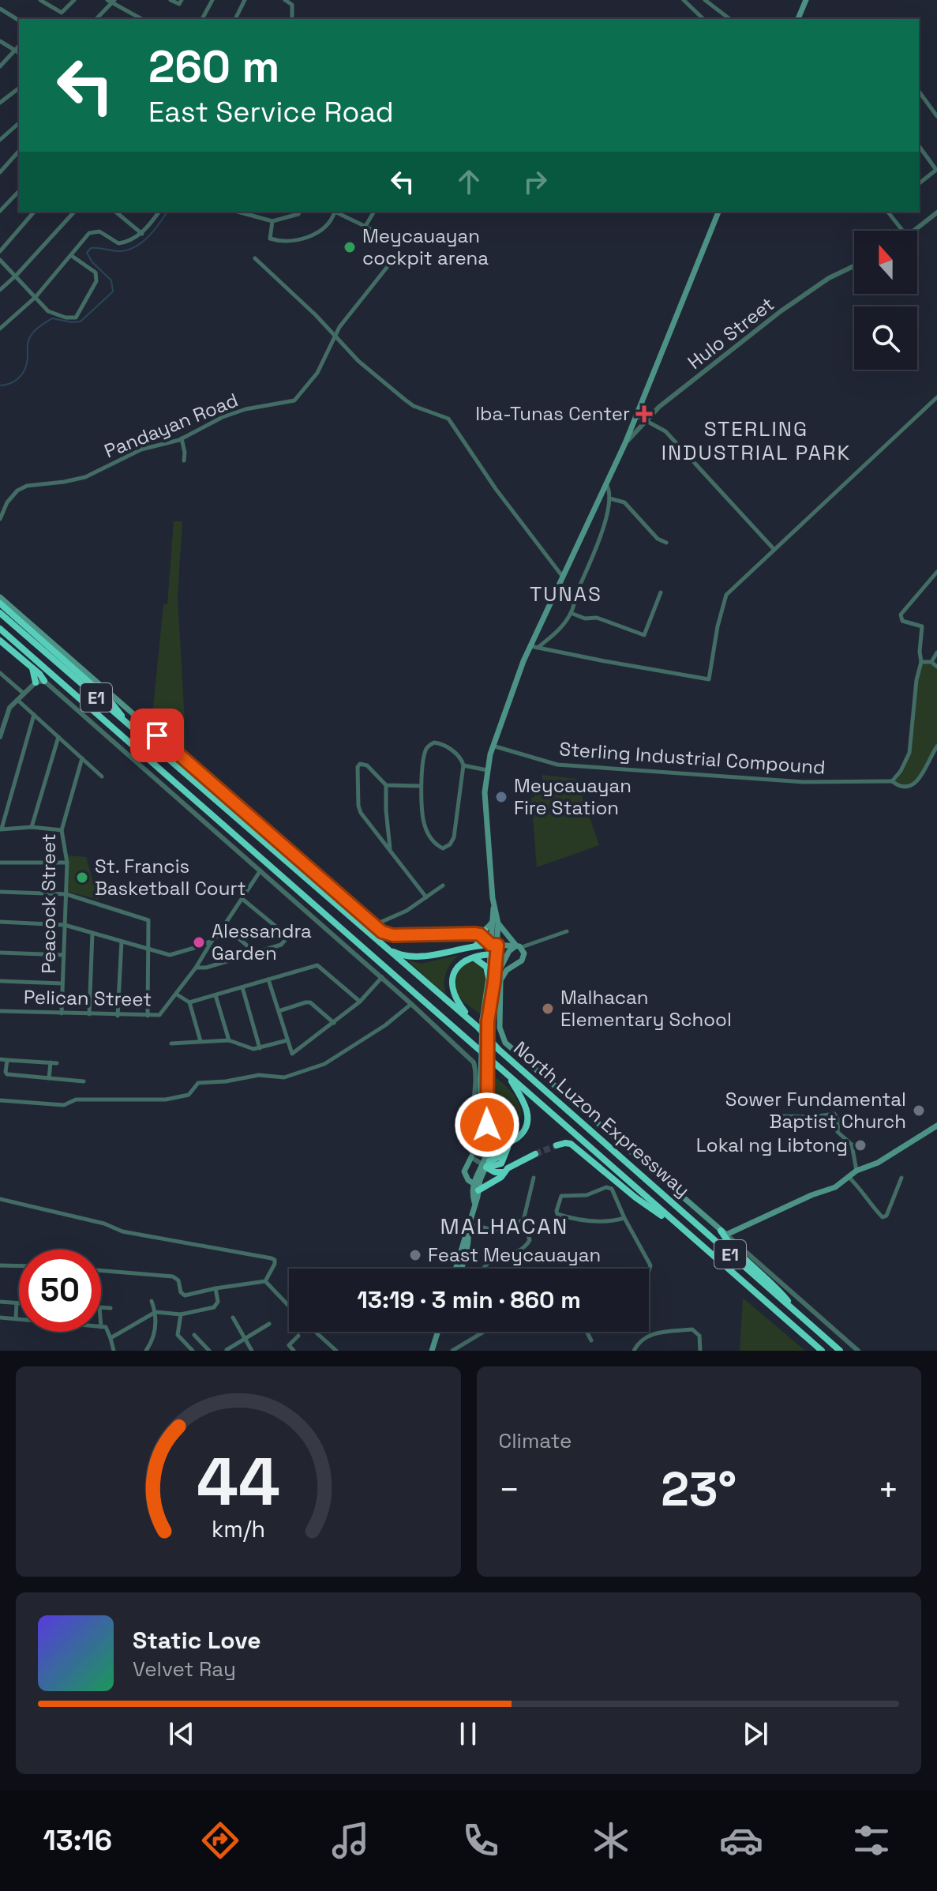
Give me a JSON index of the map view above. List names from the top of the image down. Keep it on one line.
{"streets":{"highway":["E1","North Luzon Expressway"],"street":["Hulo Street","Pandayan Road","Sterling Industrial Compound","Peacock Street","Pelican Street"]},"crossings":[["Peacock Street","Pelican Street"]],"districts":["STERLING INDUSTRIAL PARK","TUNAS","MALHACAN"],"places":{"other":["Meycauayan cockpit arena","Meycauayan Fire Station","St. Francis Basketball Court","Alessandra Garden","Malhacan Elementary School","Sower Fundamental Baptist Church","Lokal ng Libtong","Feast Meycauayan"],"health":["Iba-Tunas Center"]},"north":"top","page":{"turn":["260 m","East Service Road"],"limit":"50","trip":"13:19 · 3 min · 860 m","tile":"Climate","heat":["−","23°","+"],"song":["Static Love","Velvet Ray"],"tabs":"13:16","gauge":["44","km/h"]}}
